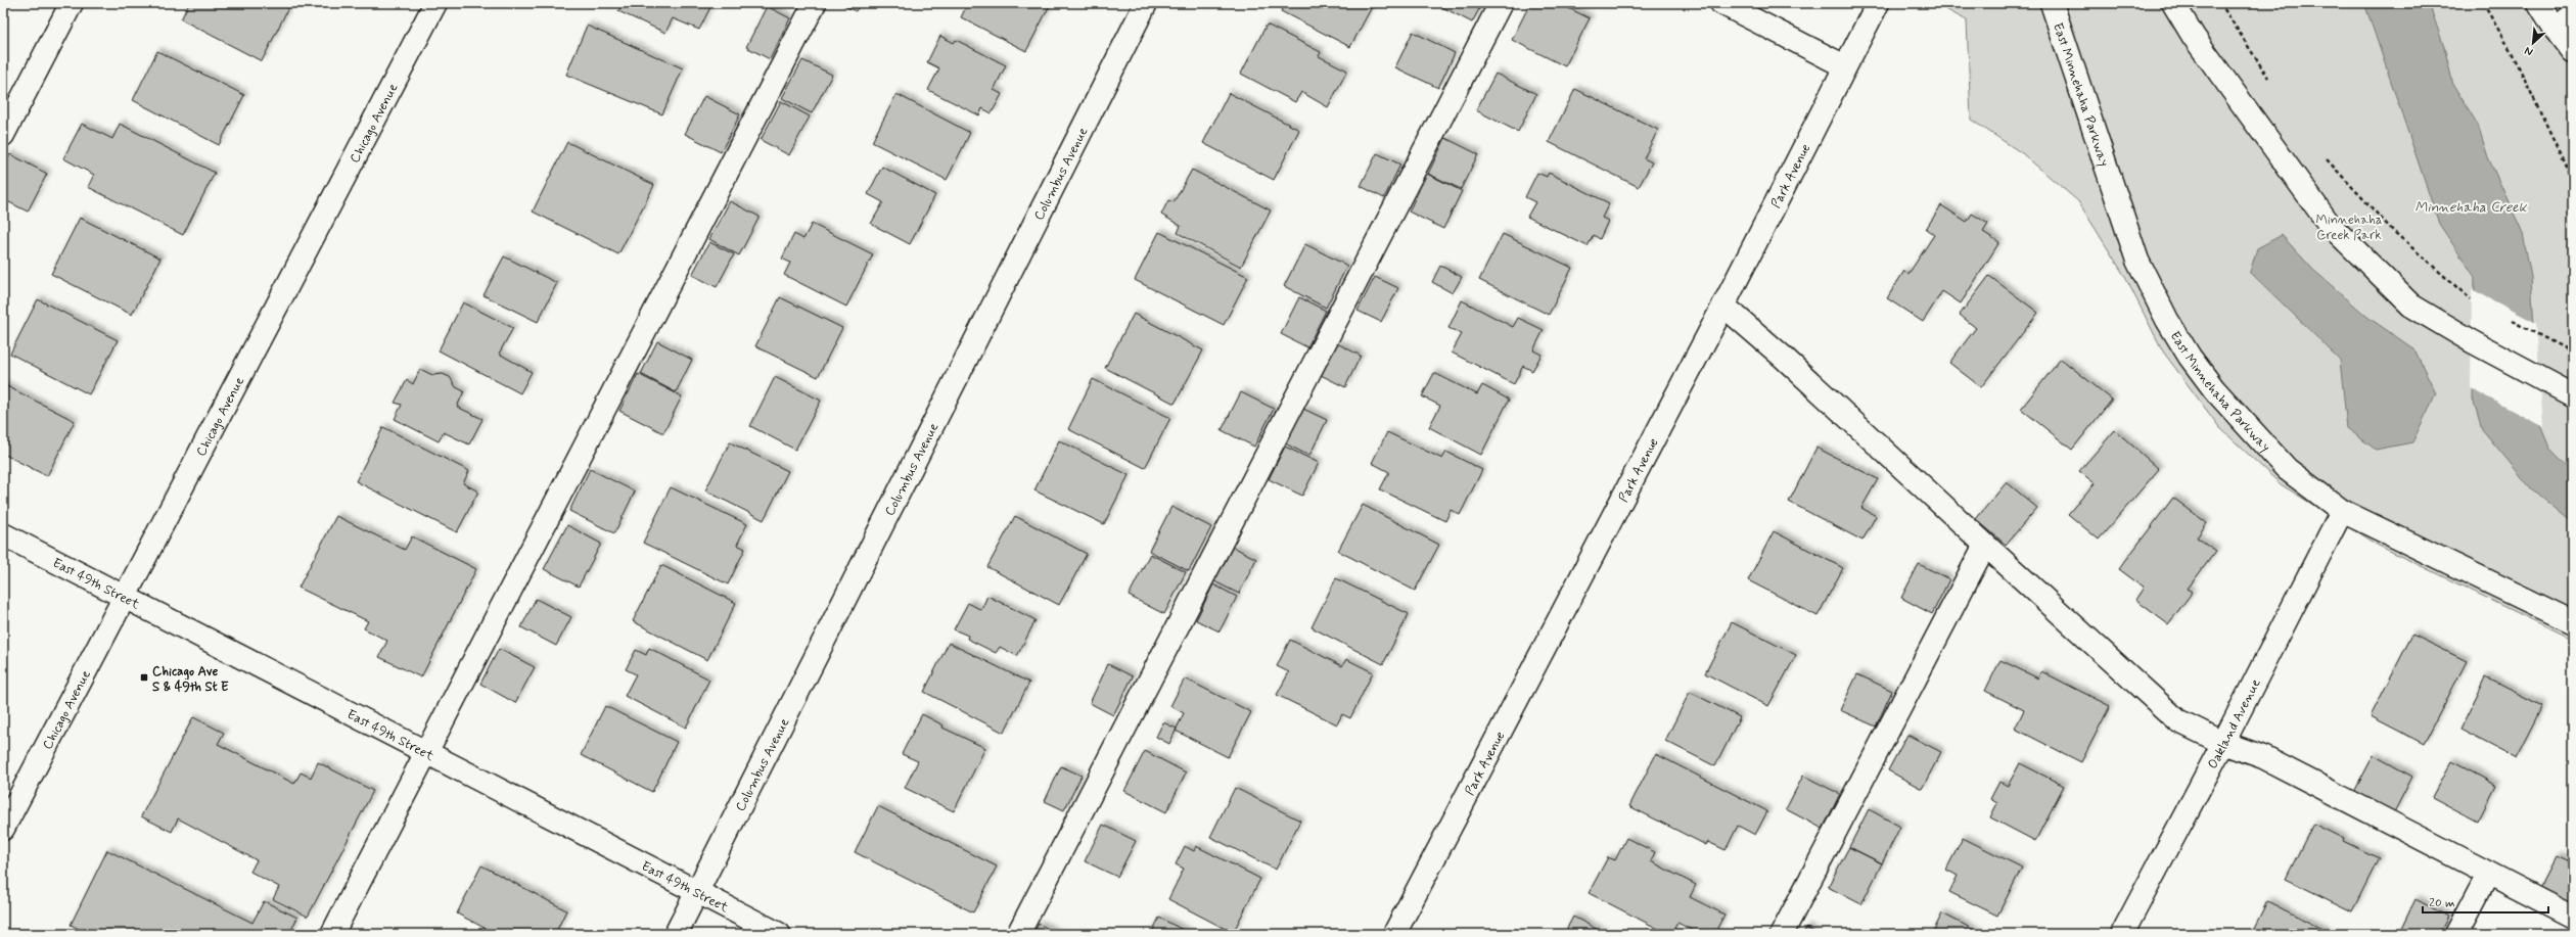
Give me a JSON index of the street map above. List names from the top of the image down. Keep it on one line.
{"streets":{"street":["East Minnehaha Parkway","Chicago Avenue","Columbus Avenue","Park Avenue","East 49th Street","Oakland Avenue"]},"crossings":[["East Minnehaha Parkway","Oakland Avenue"],["Chicago Avenue","East 49th Street"],["Columbus Avenue","East 49th Street"]],"water":["Minnehaha Creek"],"parks":["Minnehaha Creek Park"],"places":{"transit":["Chicago Ave S & 49th St E"]},"scale_bar":"20 m","north":"bottom left"}
